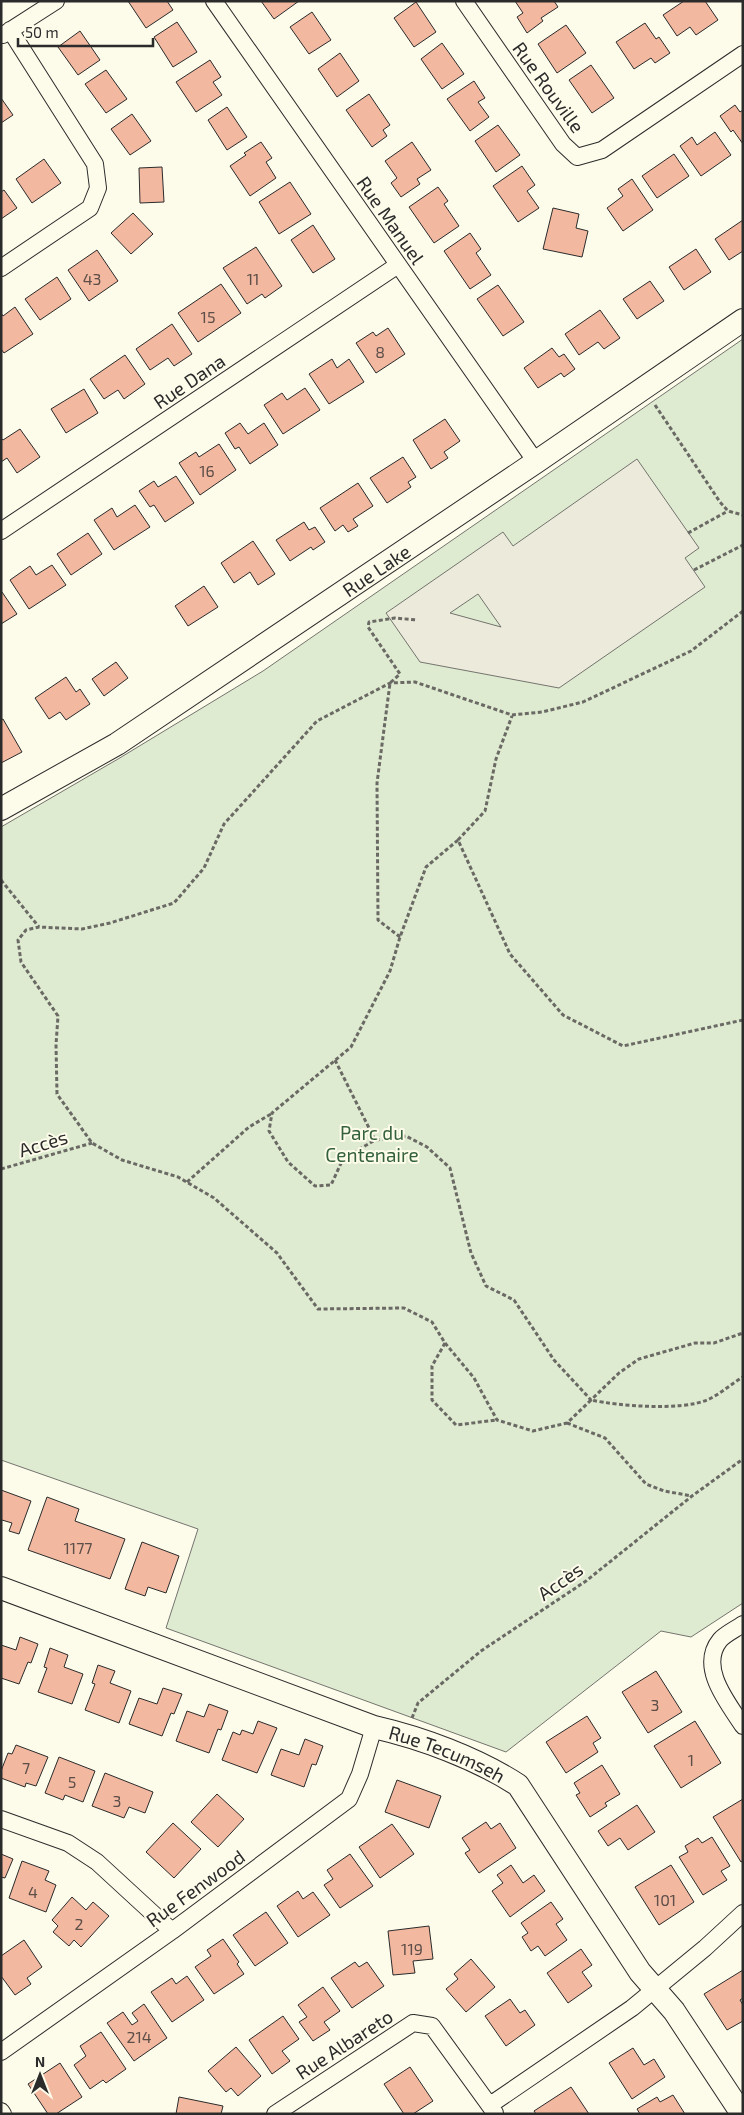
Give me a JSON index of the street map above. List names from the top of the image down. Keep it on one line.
{"streets":{"street":["Rue Rouville","Rue Manuel","Rue Dana","Rue Lake","Rue Tecumseh","Rue Fenwood","Rue Albareto"],"path":["Accès"]},"crossings":[["Rue Manuel","Rue Dana"],["Rue Manuel","Rue Lake"],["Accès","Rue Tecumseh"],["Rue Tecumseh","Rue Fenwood"],["Rue Tecumseh","Rue Albareto"]],"parks":["Parc du Centenaire"],"house_numbers":["43","11","15","8","16","1177","3","1","7","5","3","4","101","2","119","214"],"scale_bar":"50 m","north":"top"}
